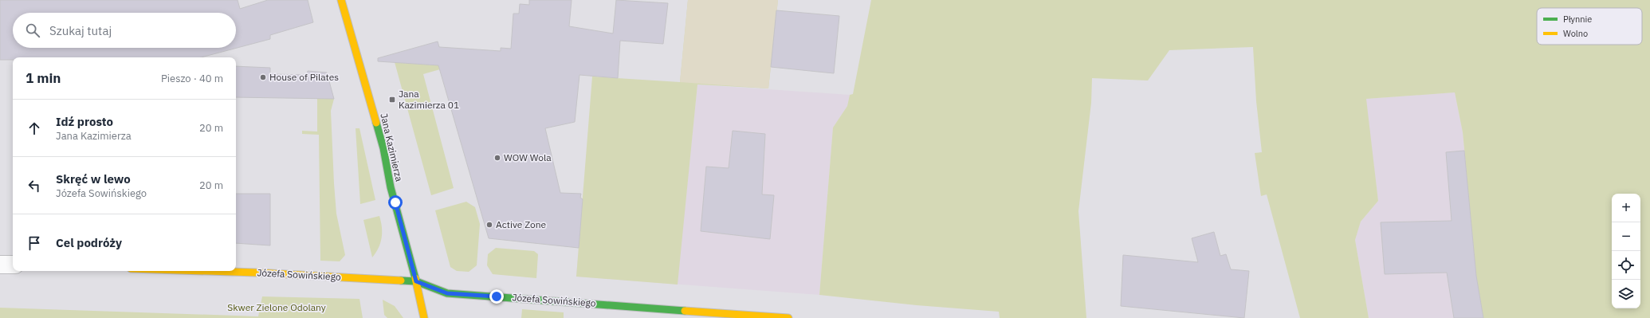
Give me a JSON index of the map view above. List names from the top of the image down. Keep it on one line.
{"streets":{"street":["Jana Kazimierza","Józefa Sowińskiego"]},"crossings":[["Jana Kazimierza","Józefa Sowińskiego"]],"parks":["Skwer Zielone Odolany"],"places":{"other":["House of Pilates","WOW Wola","Active Zone"],"transit":["Jana Kazimierza 01"]},"legend":["Płynnie","Wolno"],"page":{"search":"Szukaj tutaj","heading":["1 min","Pieszo · 40 m"],"list":[["Idź prosto","Jana Kazimierza","20 m"],["Skręć w lewo","Józefa Sowińskiego","20 m"],"Cel podróży"],"map_buttons":["+","−"]}}
